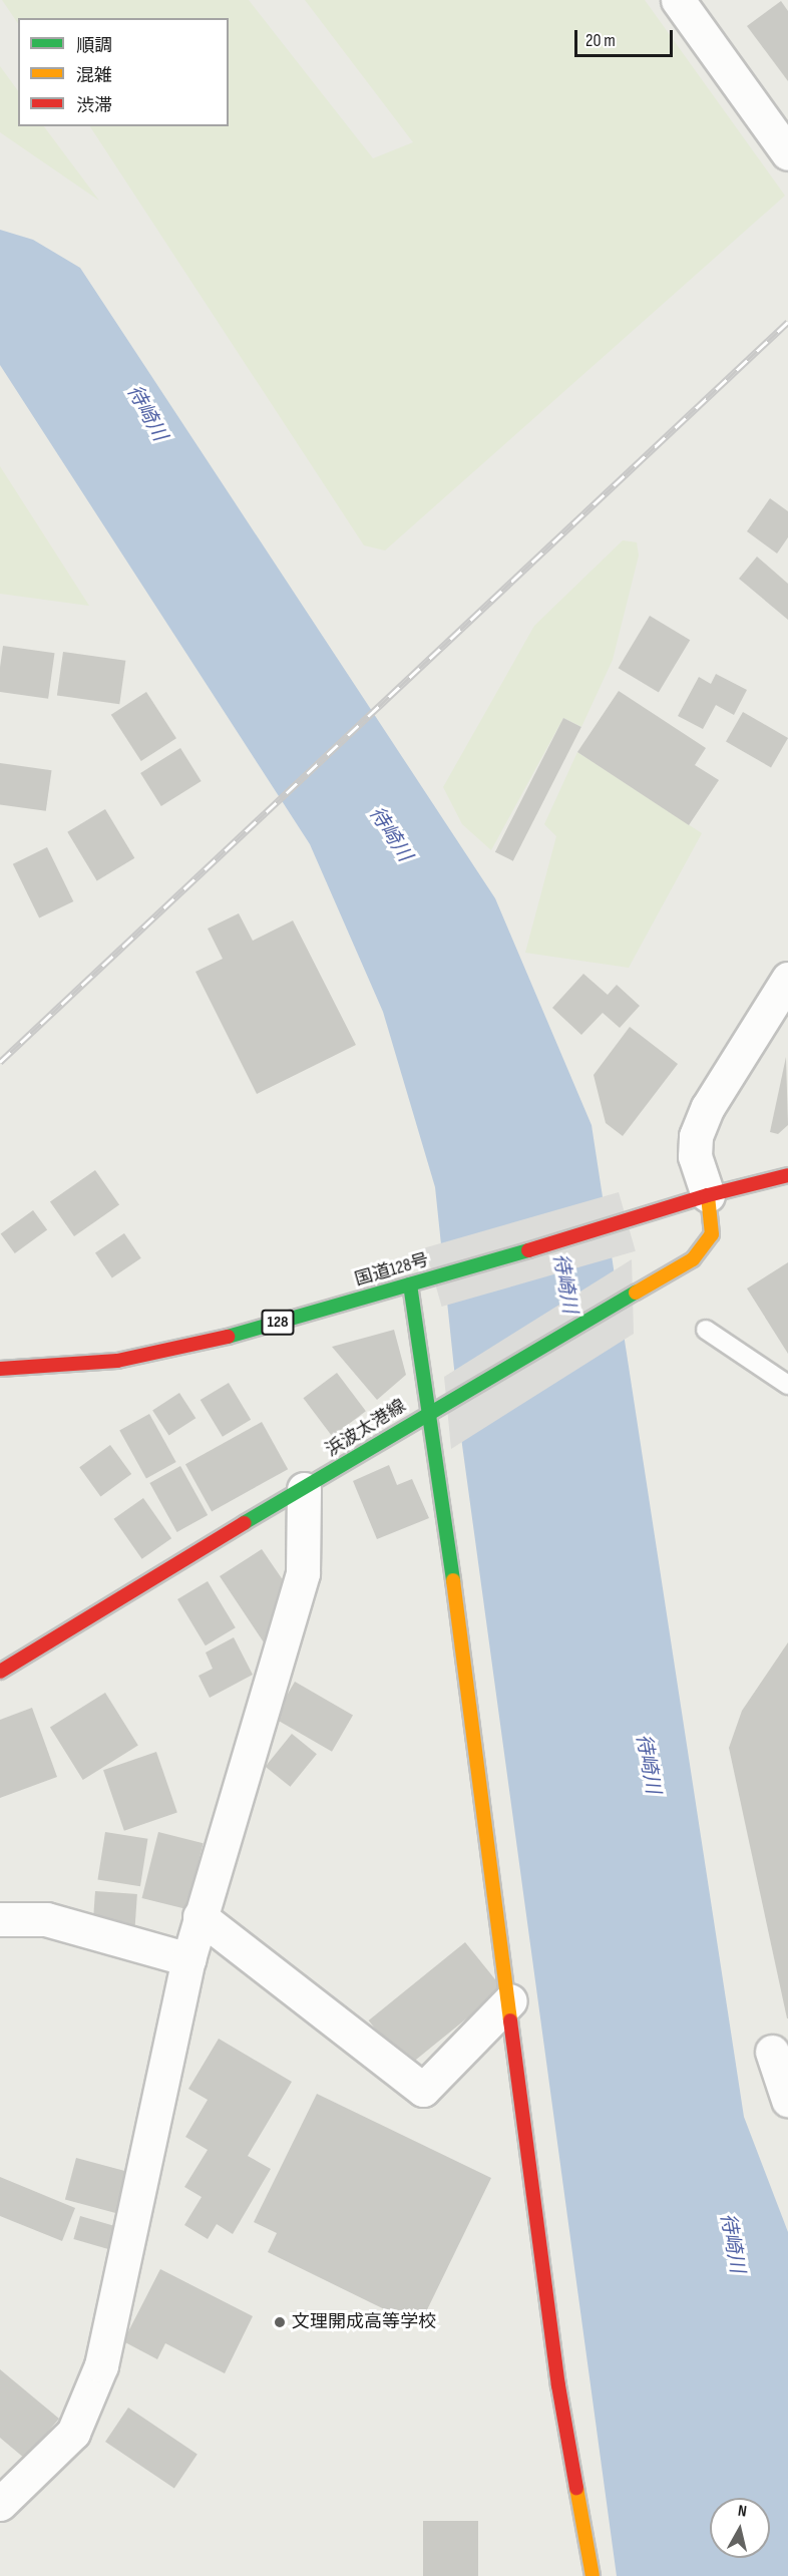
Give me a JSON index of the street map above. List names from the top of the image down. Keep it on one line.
{"streets":{"main road":["国道128号","128","浜波太港線"]},"crossings":[["国道128号","浜波太港線"]],"water":["待崎川"],"places":["文理開成高等学校"],"legend":["順調","混雑","渋滞"],"scale_bar":"20 m","north":"top"}
